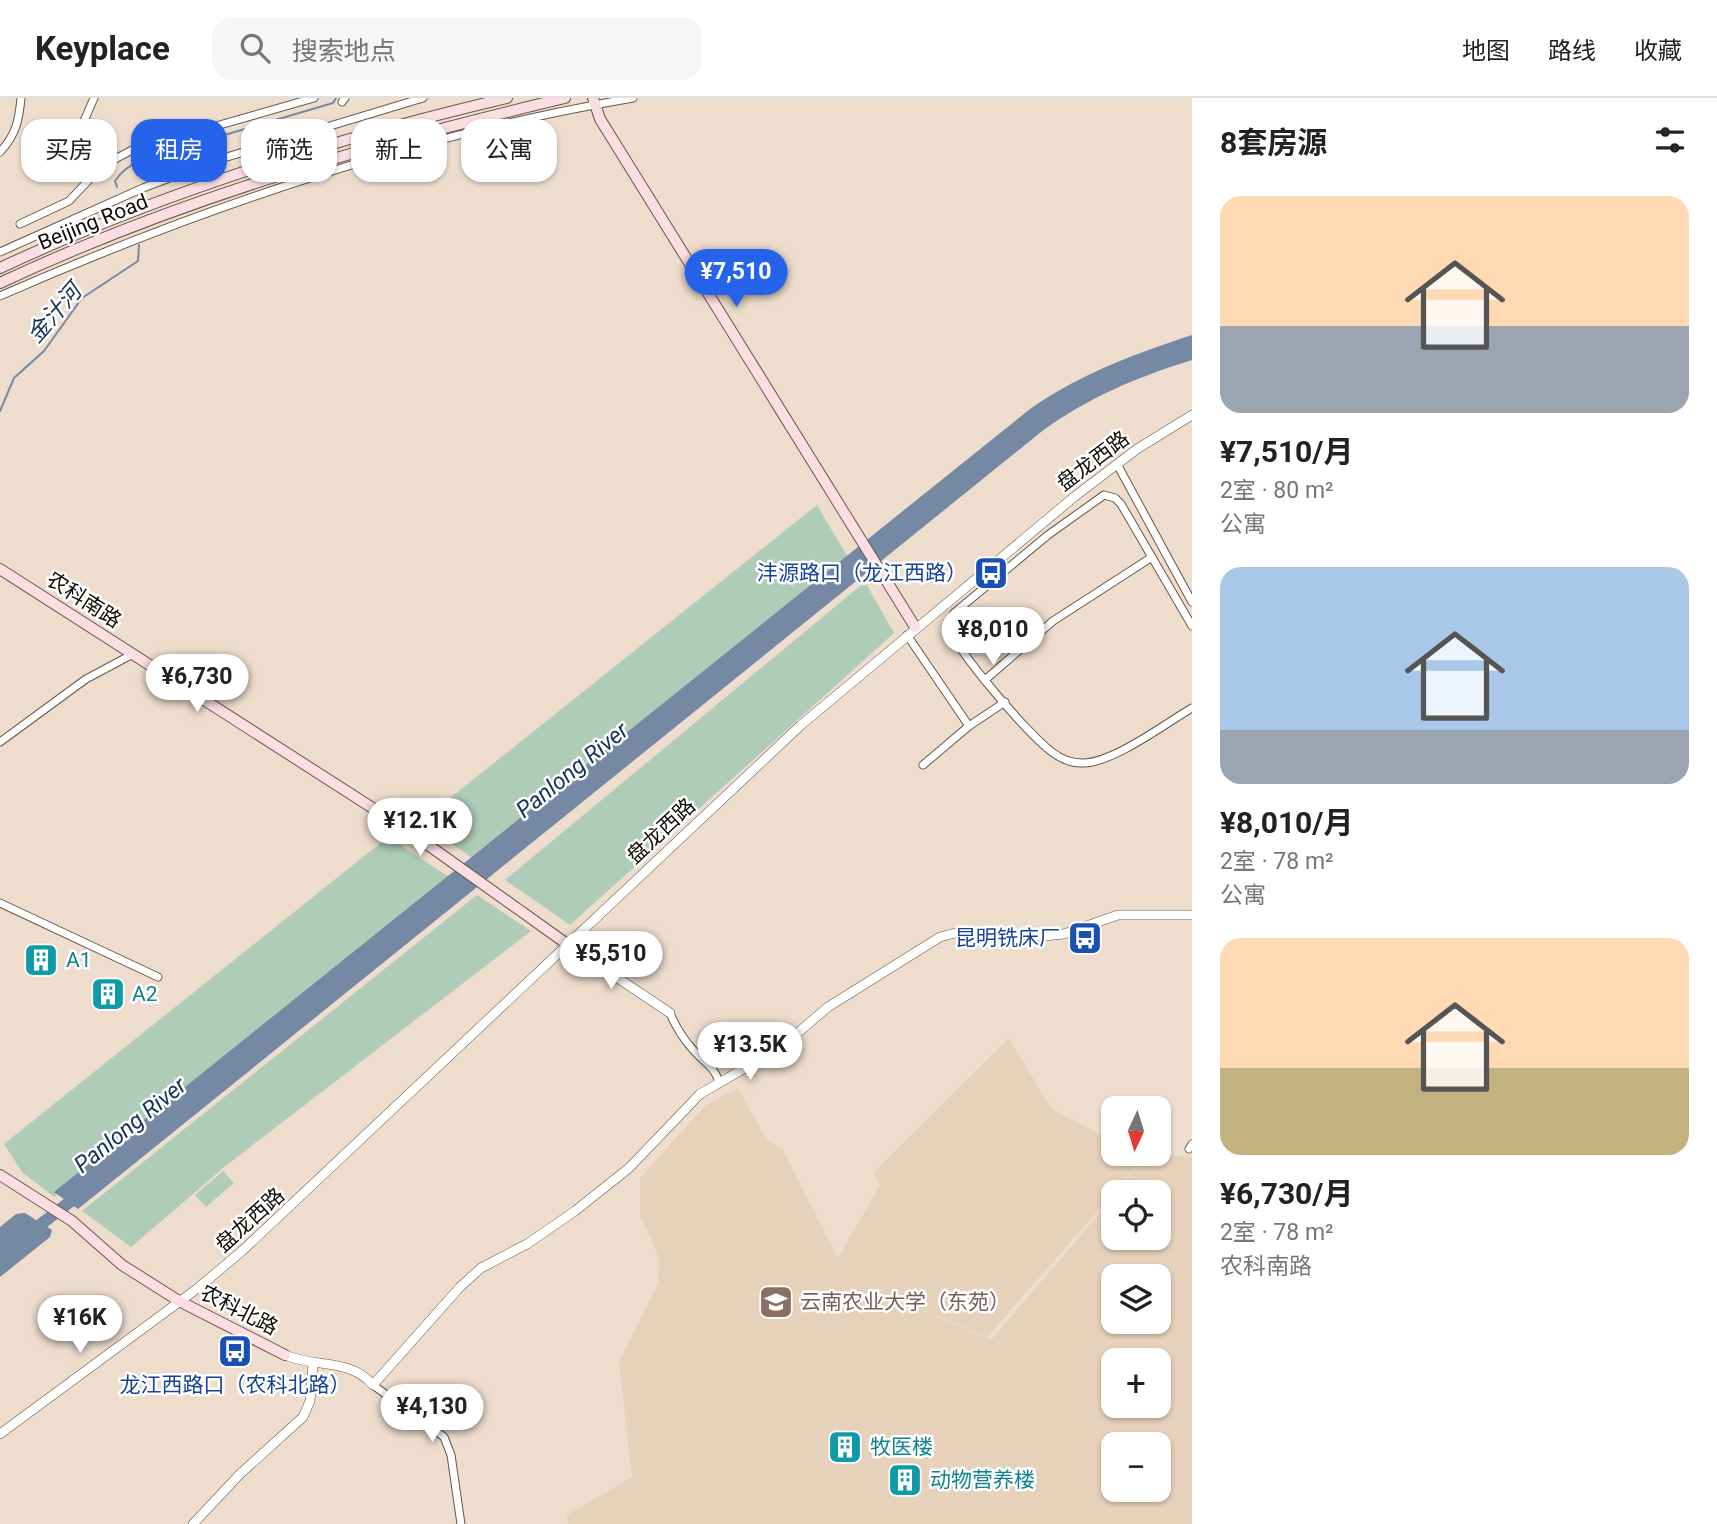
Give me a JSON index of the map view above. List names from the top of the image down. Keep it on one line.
{"streets":{"main road":["Beijing Road","农科南路","农科北路"],"street":["盘龙西路"]},"crossings":[["盘龙西路","农科南路"],["盘龙西路","农科北路"]],"water":["金汁河","Panlong River"],"places":{"bus stop":["沣源路口（龙江西路）","昆明铣床厂","龙江西路口（农科北路）"],"building":["A1","A2","牧医楼","动物营养楼"],"school or university":["云南农业大学（东苑）"]},"north":"bottom","page":{"header":"Keyplace","search":"搜索地点","nav":["地图","路线","收藏"],"heading":"8套房源","chip":["买房","租房","筛选","新上","公寓"],"list":[{"name":"¥7,510/月","note":"2室 · 80 m² · 公寓"},{"name":"¥8,010/月","note":"2室 · 78 m² · 公寓"},{"name":"¥6,730/月","note":"2室 · 78 m² · 农科南路"}],"price":["¥7,510","¥8,010","¥6,730","¥12.1K","¥5,510","¥13.5K","¥16K","¥4,130"],"map_buttons":["+","−"]}}
